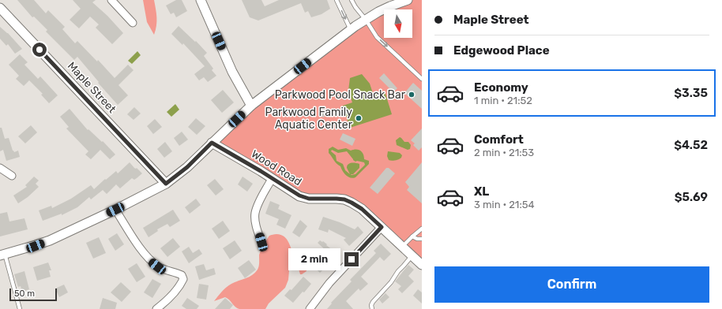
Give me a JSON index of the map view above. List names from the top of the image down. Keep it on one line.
{"streets":{"street":["Maple Street","Wood Road"]},"places":["Parkwood Pool Snack Bar","Parkwood Family Aquatic Center"],"scale_bar":"50 m","north":"bottom","page":{"banner":["Maple Street","Edgewood Place"],"list":[{"name":"Economy","note":"1 min · 21:52","value":"$3.35"},{"name":"Comfort","note":"2 min · 21:53","value":"$4.52"},{"name":"XL","note":"3 min · 21:54","value":"$5.69"}],"bubble":"2 min","buttons":"Confirm","scale":"50 m"}}
